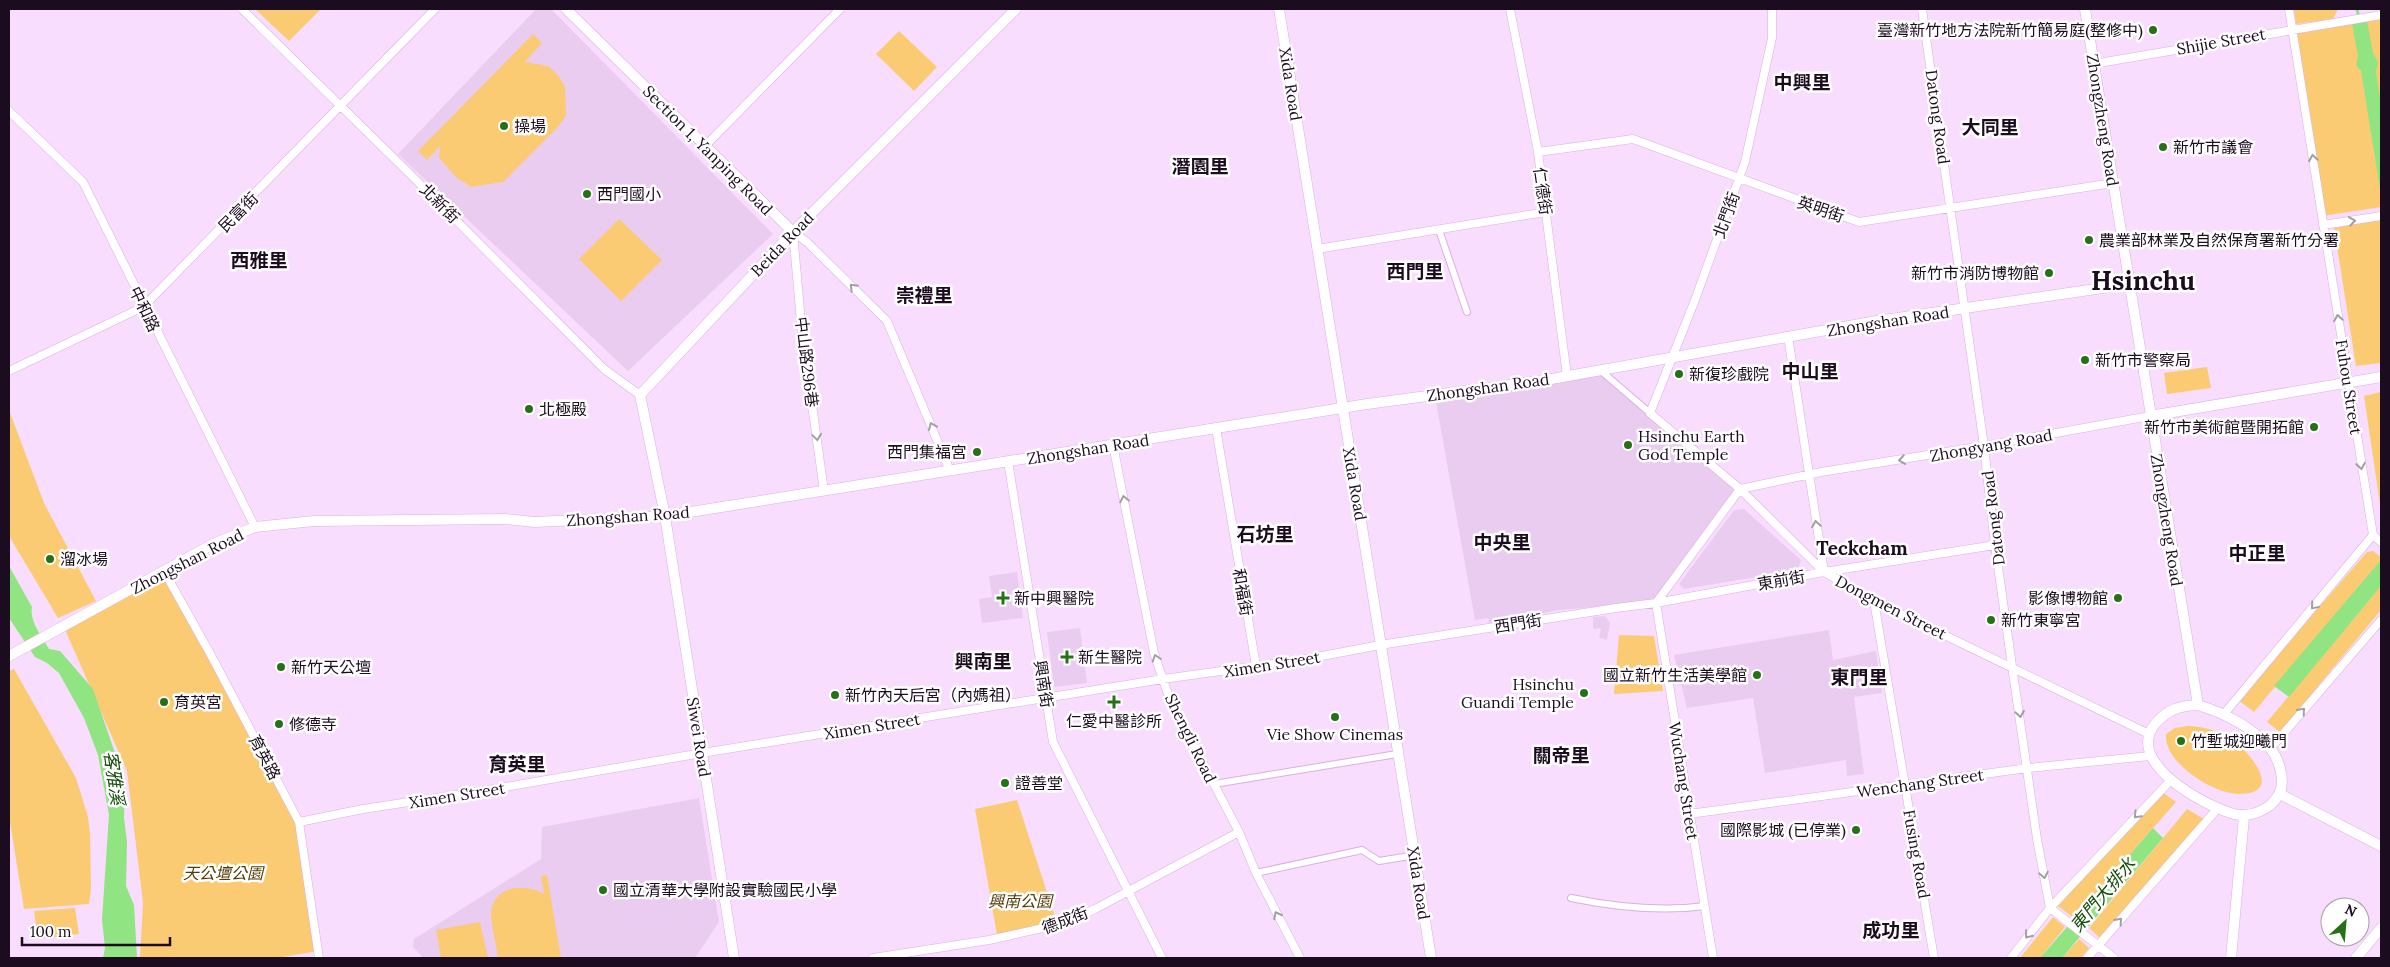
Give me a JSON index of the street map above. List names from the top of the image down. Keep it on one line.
{"streets":{"street":["Shijie Street","Xida Road","Datong Road","Zhongzheng Road","Section 1, Yanping Road","仁德街","北新街","英明街","民富街","北門街","Beida Road","中和路","Zhongshan Road","中山路296巷","Fuhou Street","Zhongyang Road","東前街","和福街","Dongmen Street","西門街","Ximen Street","興南街","Siwei Road","Shengli Road","育英路","Wuchang Street","Wenchang Street","Fusing Road","德成街"]},"crossings":[["Shijie Street","Zhongzheng Road"],["Shijie Street","Fuhou Street"],["Xida Road","Zhongshan Road"],["Xida Road","西門街"],["Xida Road","Ximen Street"],["Datong Road","英明街"],["Datong Road","Zhongshan Road"],["Datong Road","Zhongyang Road"],["Datong Road","東前街"],["Datong Road","Dongmen Street"],["Datong Road","Wenchang Street"],["Zhongzheng Road","英明街"],["Zhongzheng Road","Zhongshan Road"],["Zhongzheng Road","Zhongyang Road"],["Zhongzheng Road","Dongmen Street"],["Zhongzheng Road","Wenchang Street"],["Section 1, Yanping Road","Beida Road"],["Section 1, Yanping Road","Zhongshan Road"],["Section 1, Yanping Road","中山路296巷"],["仁德街","英明街"],["仁德街","Zhongshan Road"],["北新街","民富街"],["北新街","Beida Road"],["英明街","北門街"],["民富街","中和路"],["北門街","Zhongshan Road"],["北門街","Dongmen Street"],["Beida Road","中山路296巷"],["中和路","Zhongshan Road"],["Zhongshan Road","中山路296巷"],["Zhongshan Road","和福街"],["Zhongshan Road","Dongmen Street"],["Zhongshan Road","興南街"],["Zhongshan Road","Siwei Road"],["Zhongshan Road","Shengli Road"],["Zhongshan Road","育英路"],["Fuhou Street","Zhongyang Road"],["Zhongyang Road","Dongmen Street"],["東前街","Dongmen Street"],["東前街","西門街"],["東前街","Wuchang Street"],["和福街","Ximen Street"],["Dongmen Street","Wenchang Street"],["Dongmen Street","Fusing Road"],["西門街","Ximen Street"],["西門街","Wuchang Street"],["Ximen Street","興南街"],["Ximen Street","Siwei Road"],["Ximen Street","Shengli Road"],["Ximen Street","育英路"],["興南街","德成街"],["Shengli Road","德成街"],["Wuchang Street","Wenchang Street"],["Wenchang Street","Fusing Road"]],"one_way":["Section 1, Yanping Road","中山路296巷","Shengli Road"],"districts":["中興里","大同里","潛園里","西雅里","西門里","Hsinchu","崇禮里","中山里","石坊里","中央里","Teckcham","中正里","興南里","東門里","關帝里","育英里","成功里"],"water":["客雅溪","東門大排水"],"parks":["天公壇公園","興南公園"],"places":{"other":["臺灣新竹地方法院新竹簡易庭(整修中)","操場","新竹市議會","西門國小","農業部林業及自然保育署新竹分署","新竹市消防博物館","新竹市警察局","新復珍戲院","北極殿","新竹市美術館暨開拓館","Hsinchu Earth God Temple","西門集福宮","溜冰場","影像博物館","新竹東寧宮","新竹天公壇","國立新竹生活美學館","Hsinchu Guandi Temple","新竹內天后宮（內媽祖）","育英宮","Vie Show Cinemas","修德寺","竹塹城迎曦門","證善堂","國際影城 (已停業)","國立清華大學附設實驗國民小學"],"health":["新中興醫院","新生醫院","仁愛中醫診所"]},"scale_bar":"100 m","north":"top right"}
